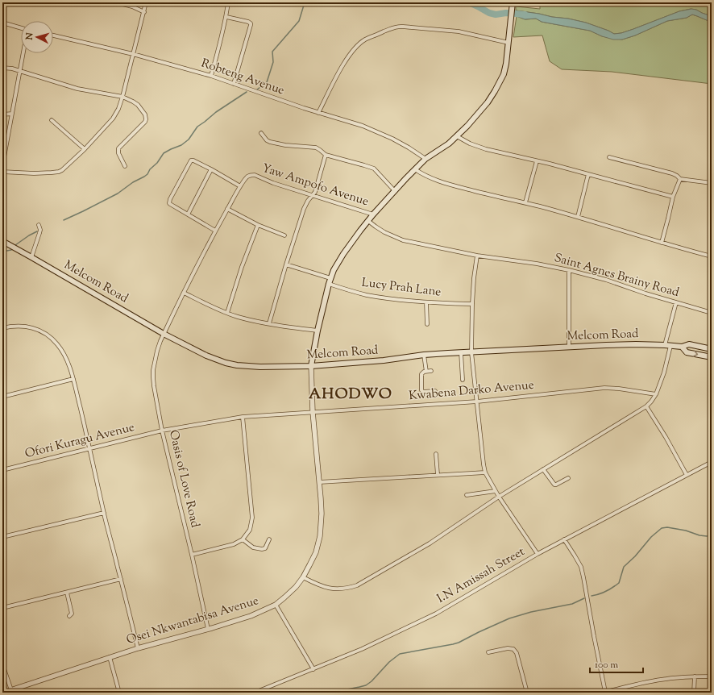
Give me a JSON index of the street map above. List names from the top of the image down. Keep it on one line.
{"streets":{"main road":["Melcom Road"],"street":["Robteng Avenue","Yaw Ampofo Avenue","Saint Agnes Brainy Road","Lucy Prah Lane","Kwabena Darko Avenue","Ofori Kuragu Avenue","Oasis of Love Road","I.N Amissah Street","Osei Nkwantabisa Avenue"]},"crossings":[["Yaw Ampofo Avenue","Oasis of Love Road"],["Melcom Road","Oasis of Love Road"],["Melcom Road","Osei Nkwantabisa Avenue"],["Kwabena Darko Avenue","Ofori Kuragu Avenue"],["Kwabena Darko Avenue","Oasis of Love Road"],["Kwabena Darko Avenue","Osei Nkwantabisa Avenue"],["Ofori Kuragu Avenue","Oasis of Love Road"],["Oasis of Love Road","Osei Nkwantabisa Avenue"]],"districts":["AHODWO"],"scale_bar":"100 m","north":"left"}
